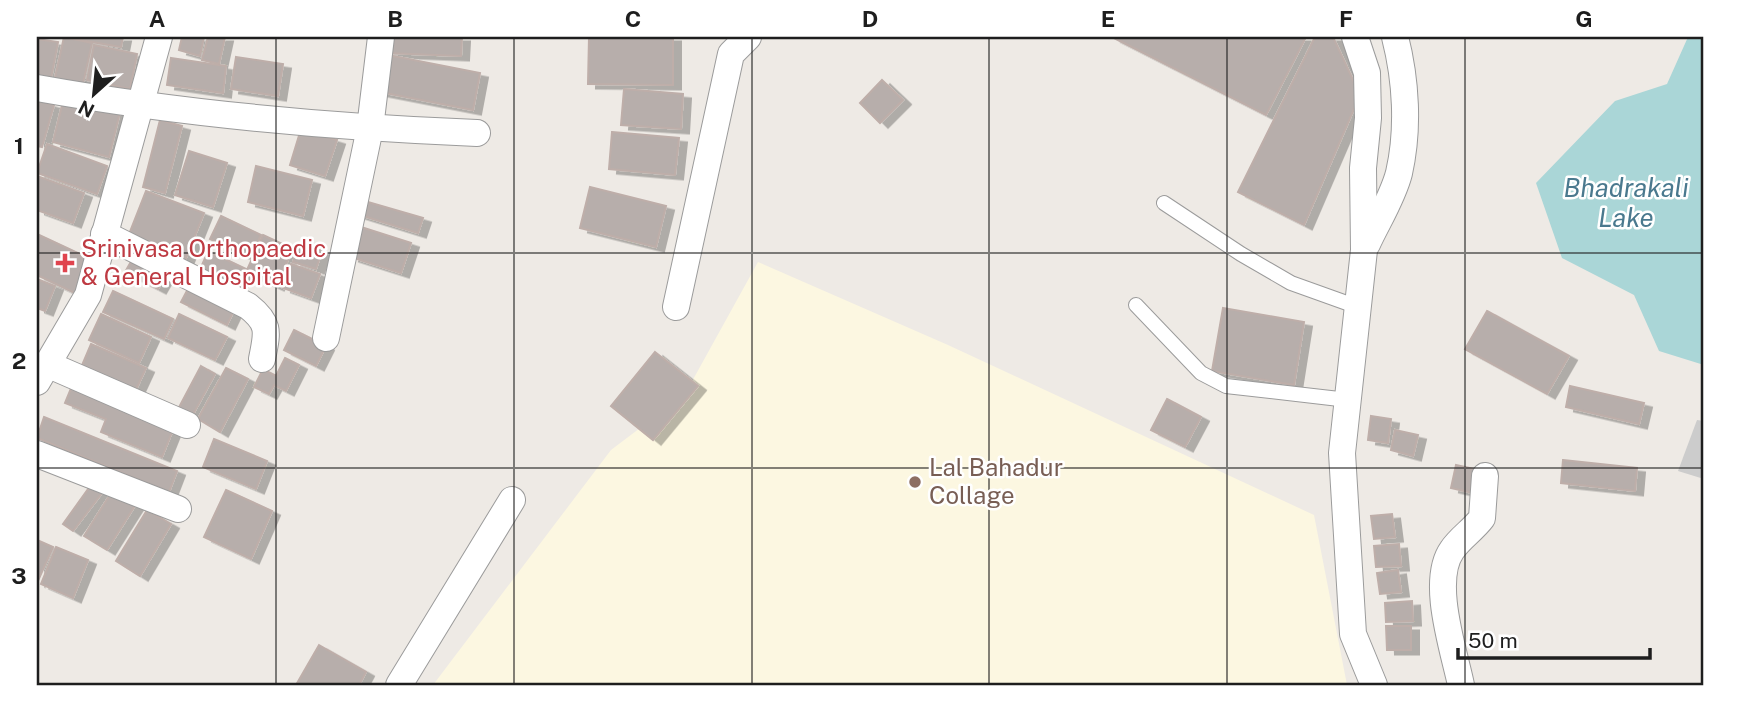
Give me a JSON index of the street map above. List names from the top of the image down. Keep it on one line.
{"water":["Bhadrakali Lake"],"places":{"health":["Srinivasa Orthopaedic & General Hospital"],"other":["Lal Bahadur Collage"]},"scale_bar":"50 m","north":"bottom left","grid":{"columns":["A","B","C","D","E","F","G"],"rows":["1","2","3"]}}
